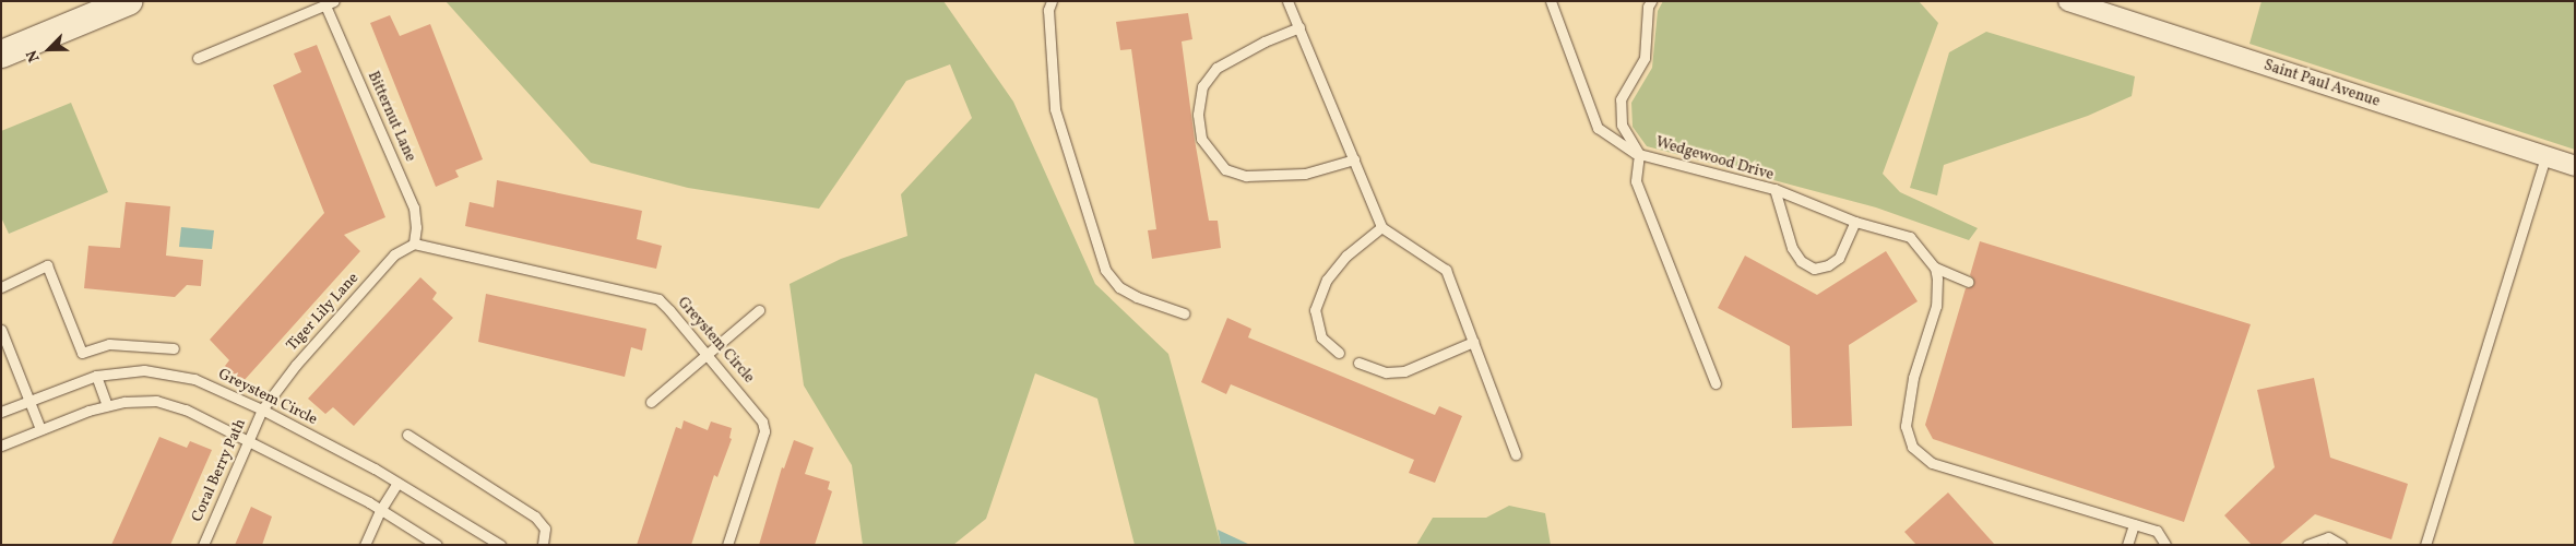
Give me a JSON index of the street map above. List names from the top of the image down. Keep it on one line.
{"streets":{"street":["Saint Paul Avenue"],"lane":["Bitternut Lane","Wedgewood Drive","Tiger Lily Lane","Greystem Circle","Coral Berry Path"]},"crossings":[["Bitternut Lane","Tiger Lily Lane"],["Bitternut Lane","Greystem Circle"],["Tiger Lily Lane","Greystem Circle"],["Tiger Lily Lane","Coral Berry Path"],["Greystem Circle","Coral Berry Path"]],"north":"bottom left"}
